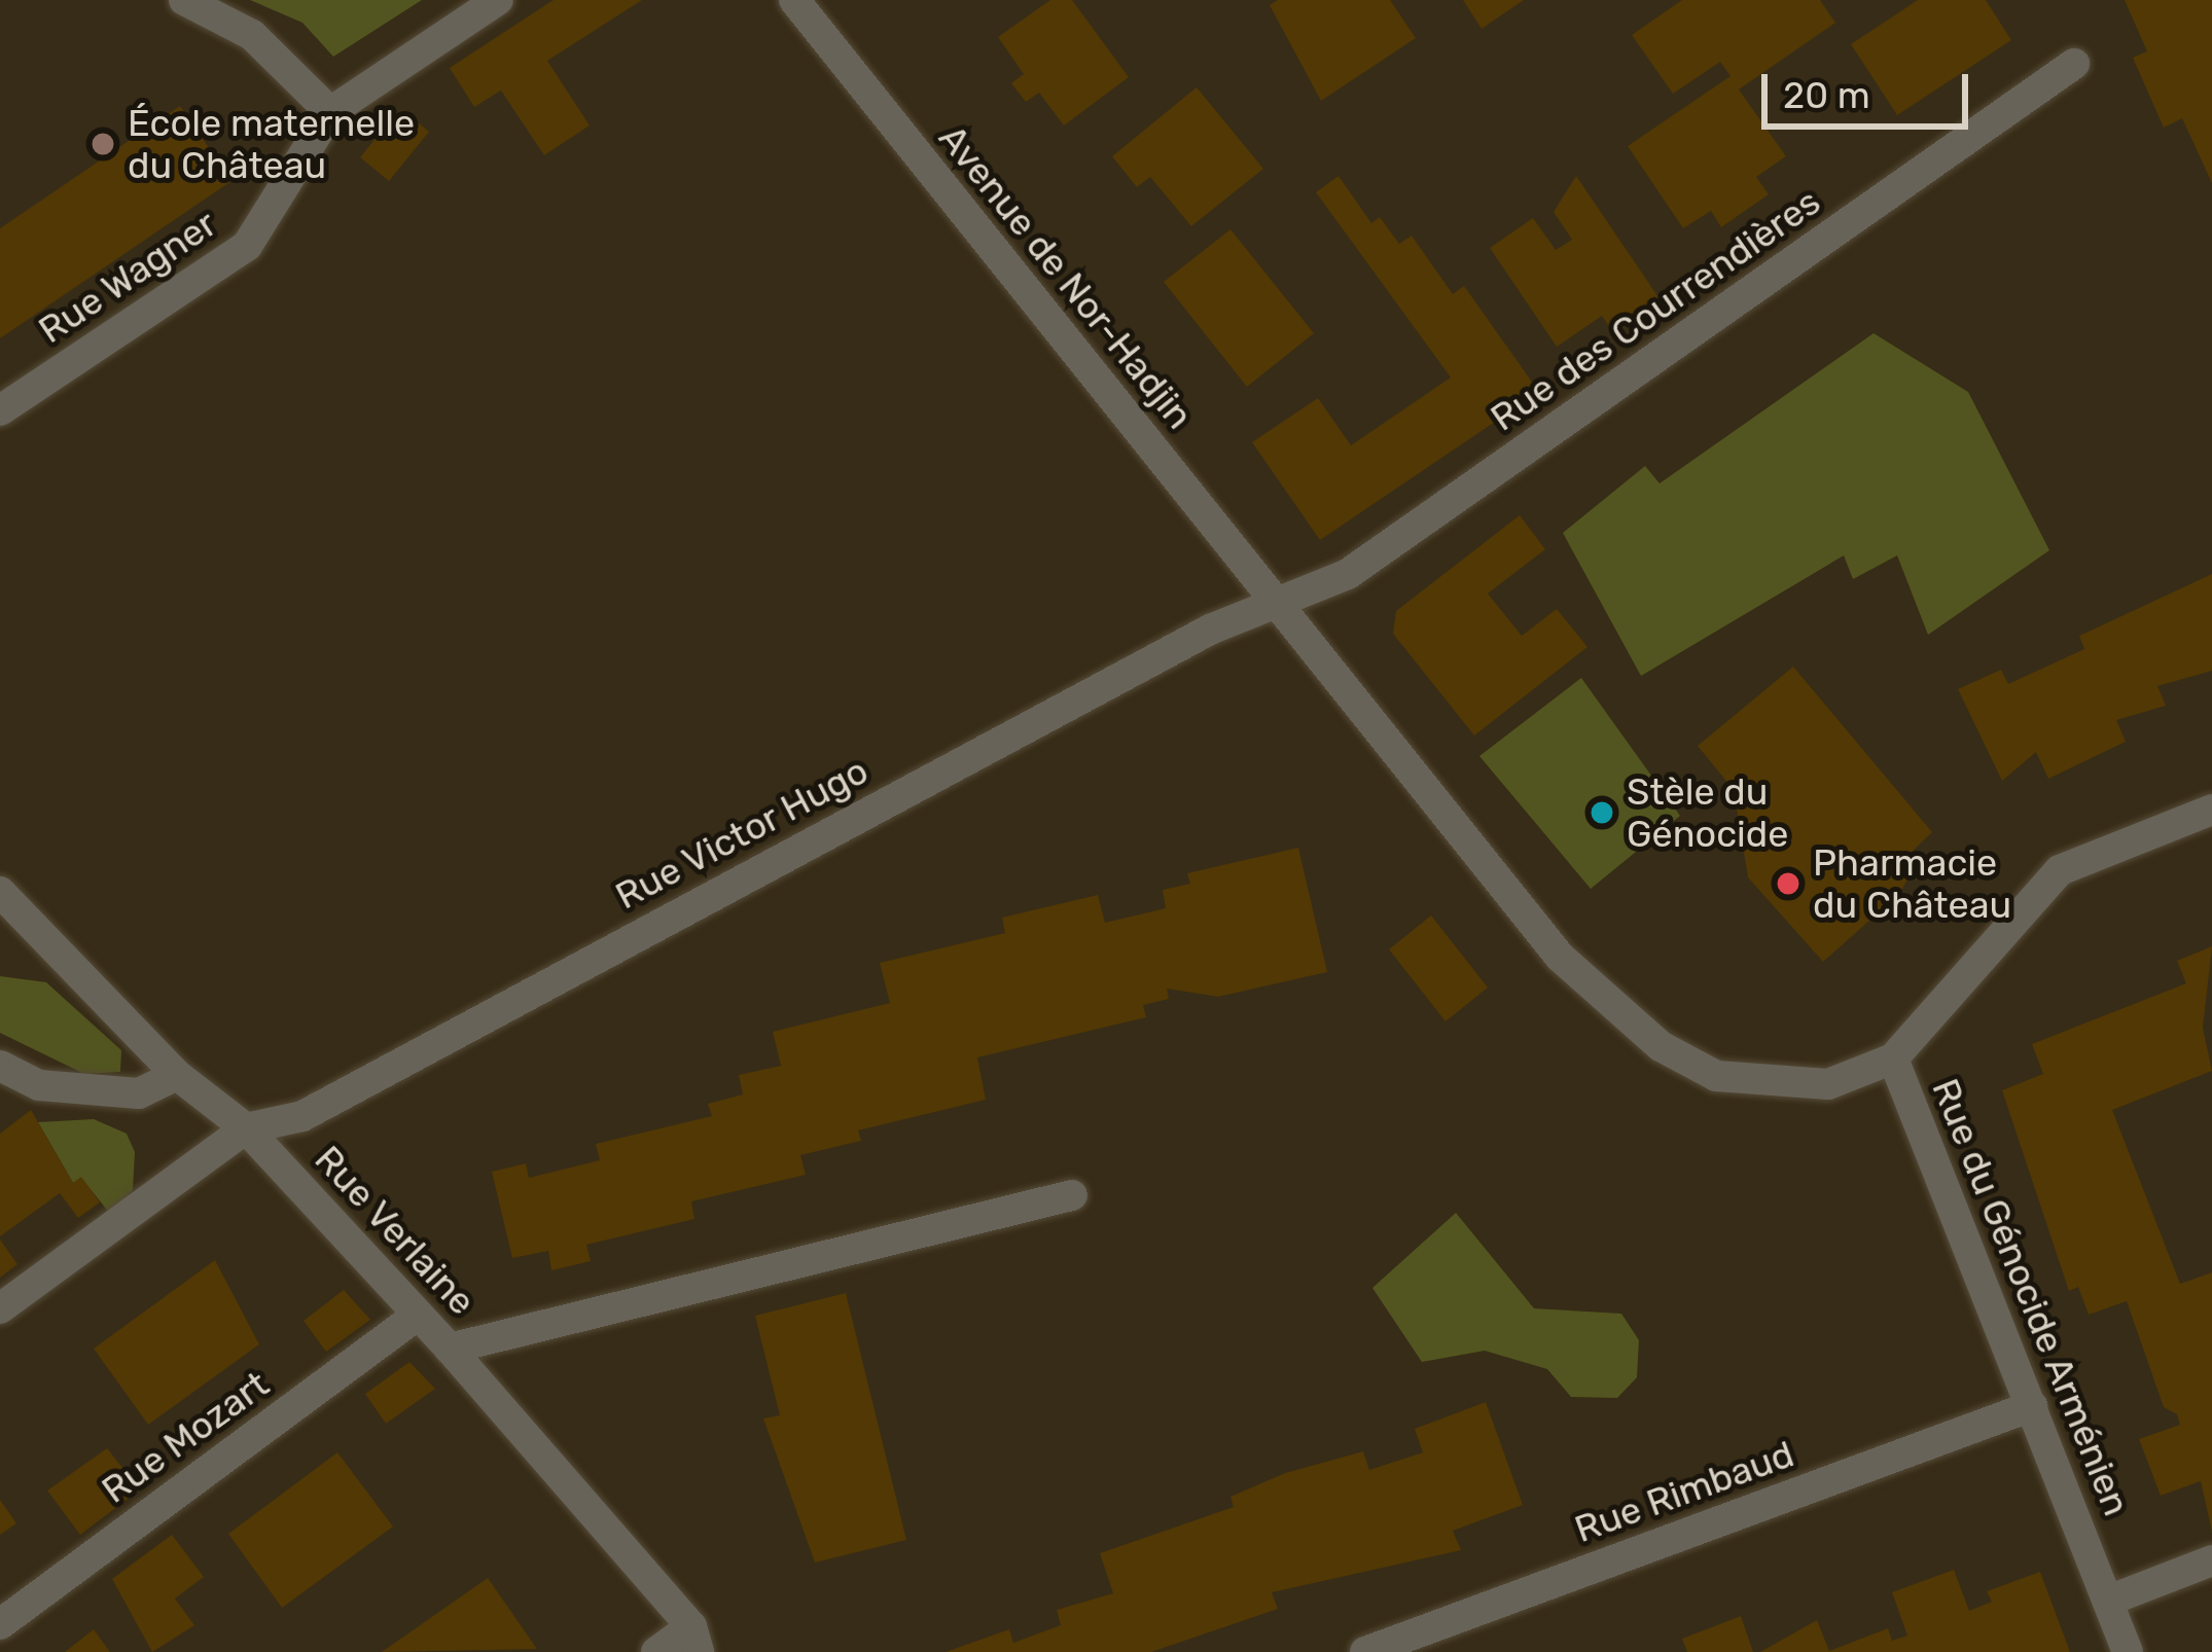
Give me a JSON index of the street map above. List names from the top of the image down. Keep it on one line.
{"streets":{"street":["Rue Wagner","Avenue de Nor-Hadjin","Rue des Courrendières","Rue Victor Hugo","Rue Verlaine","Rue du Génocide Arménien","Rue Mozart","Rue Rimbaud"]},"crossings":[["Avenue de Nor-Hadjin","Rue des Courrendières"],["Avenue de Nor-Hadjin","Rue Victor Hugo"],["Avenue de Nor-Hadjin","Rue du Génocide Arménien"],["Rue des Courrendières","Rue Victor Hugo"],["Rue des Courrendières","Rue du Génocide Arménien"],["Rue Victor Hugo","Rue Verlaine"],["Rue Victor Hugo","Rue du Génocide Arménien"],["Rue Verlaine","Rue Mozart"],["Rue du Génocide Arménien","Rue Rimbaud"]],"places":["École maternelle du Château","Stèle du Génocide","Pharmacie du Château"],"scale_bar":"20 m"}
